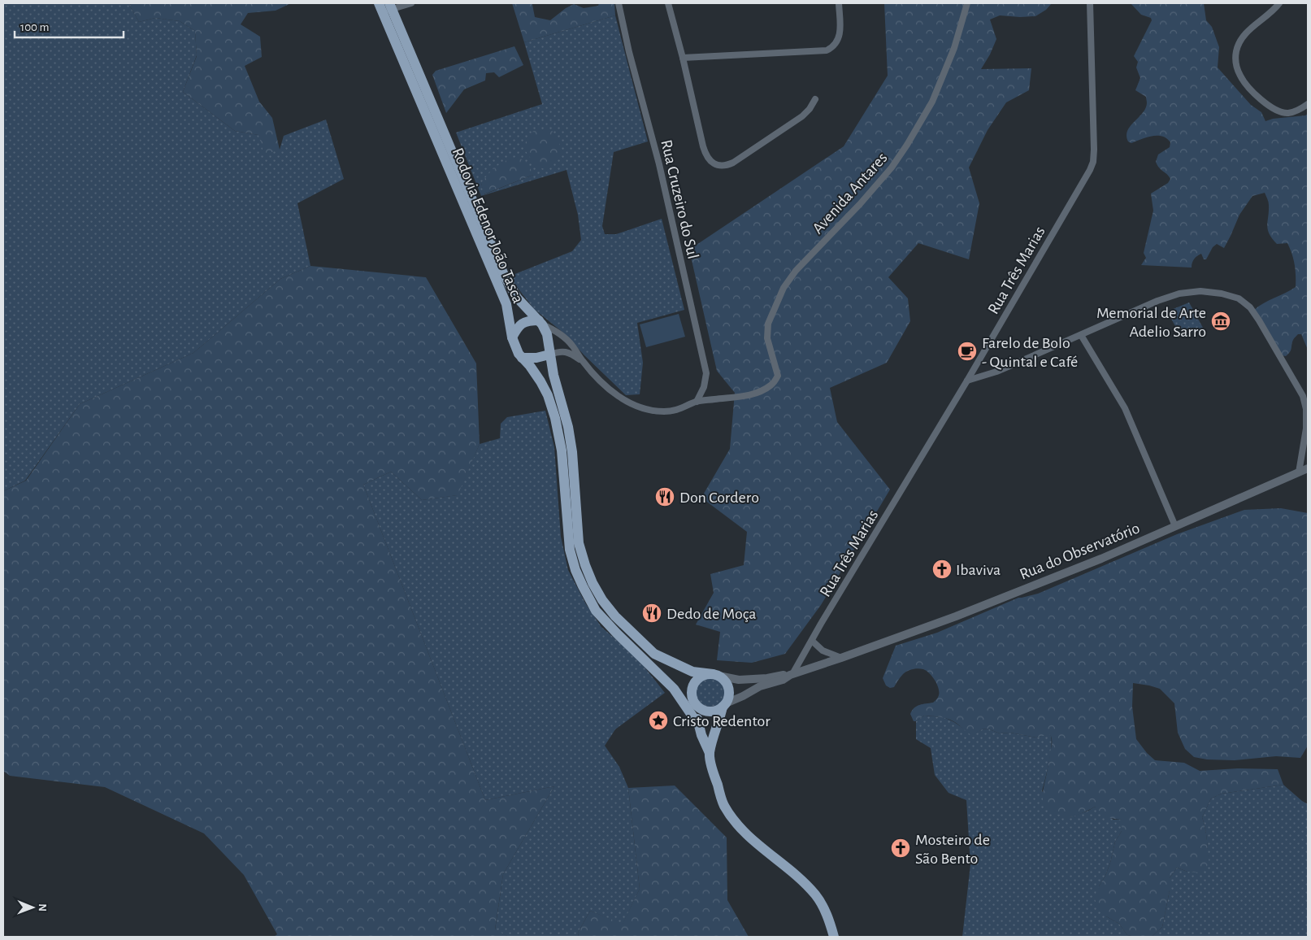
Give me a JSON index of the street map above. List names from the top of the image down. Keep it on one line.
{"streets":{"main road":["Rodovia Edenor João Tasca"],"street":["Avenida Antares","Rua Cruzeiro do Sul","Rua Três Marias","Rua do Observatório"]},"crossings":[["Avenida Antares","Rua Cruzeiro do Sul"],["Rodovia Edenor João Tasca","Rua do Observatório"],["Rua Três Marias","Rua do Observatório"]],"places":{"museum":["Memorial de Arte Adelio Sarro"],"cafe":["Farelo de Bolo - Quintal e Café"],"restaurant":["Don Cordero","Dedo de Moça"],"church":["Ibaviva","Mosteiro de São Bento"],"place":["Cristo Redentor"]},"scale_bar":"100 m","north":"right"}
